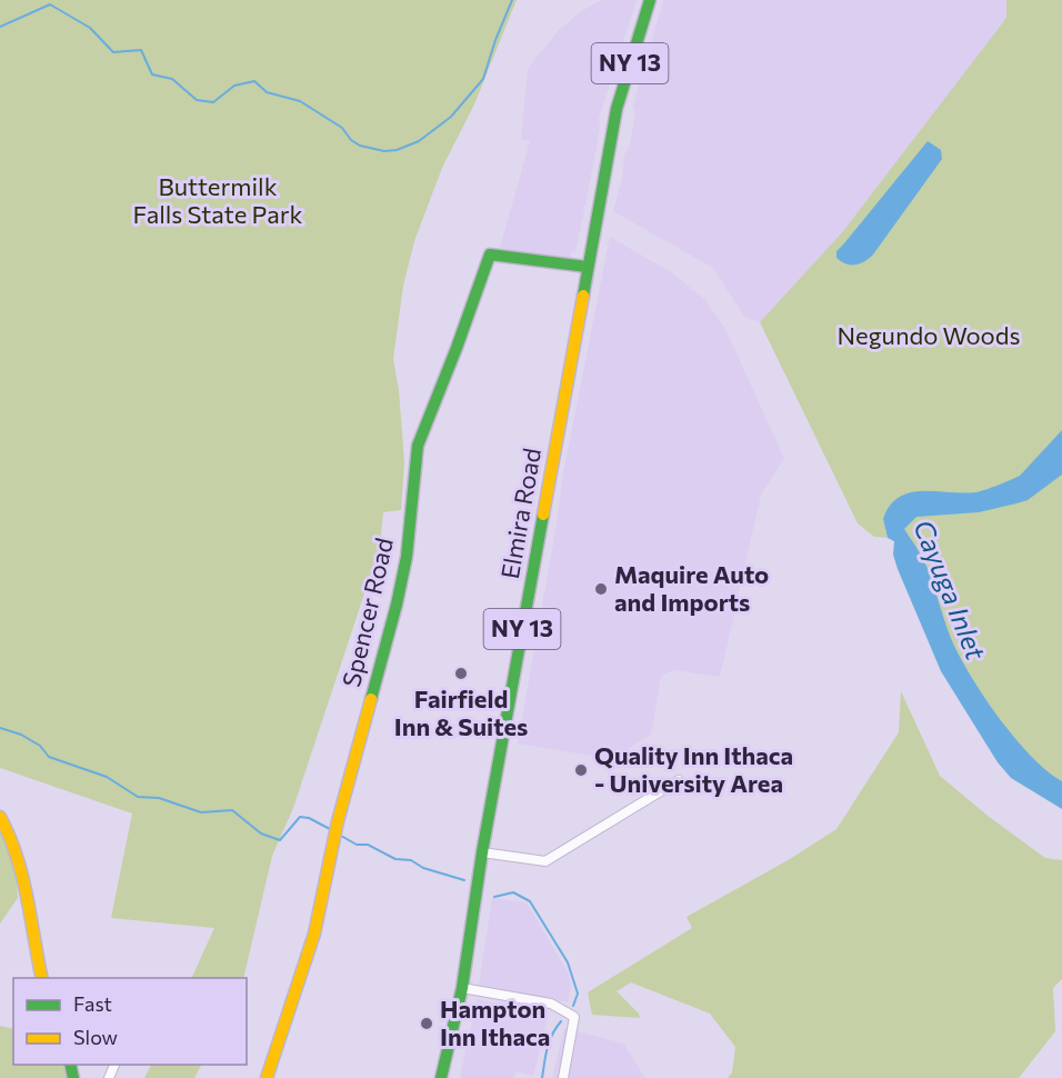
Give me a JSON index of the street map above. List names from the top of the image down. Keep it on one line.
{"streets":{"main road":["NY 13","Elmira Road","Spencer Road"]},"crossings":[["Elmira Road","Spencer Road"]],"water":["Cayuga Inlet"],"parks":["Buttermilk Falls State Park","Negundo Woods"],"places":["Maquire Auto and Imports","Fairfield Inn & Suites","Quality Inn Ithaca - University Area","Hampton Inn Ithaca"],"legend":["Fast","Slow"]}
